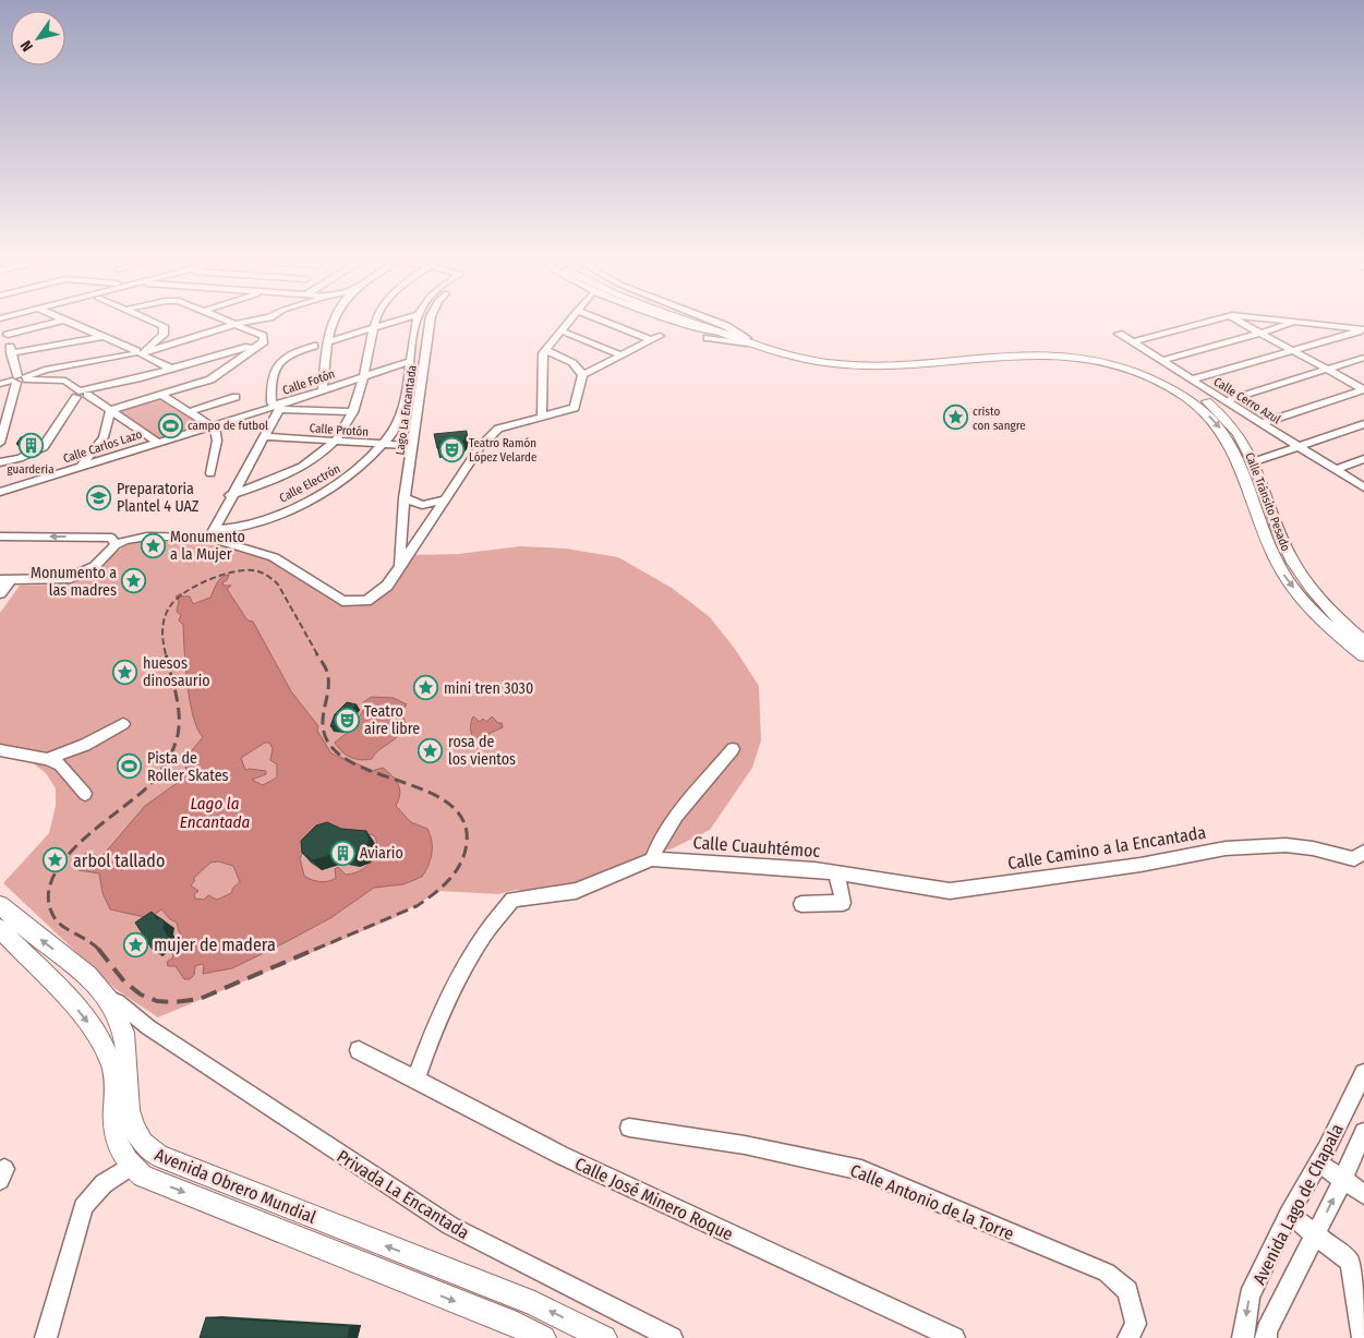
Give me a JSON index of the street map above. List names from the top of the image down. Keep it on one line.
{"streets":{"main road":["Calle Tránsito Pesado","Avenida Obrero Mundial"],"street":["Calle Fotón","Calle Cerro Azul","Lago La Encantada","Calle Protón","Calle Carlos Lazo","Calle Electrón","Calle Cuauhtémoc","Calle Camino a la Encantada","Privada La Encantada","Calle José Minero Roque","Calle Antonio de la Torre","Avenida Lago de Chapala"]},"crossings":[["Calle Fotón","Calle Carlos Lazo"],["Calle Fotón","Calle Electrón"],["Lago La Encantada","Calle Protón"],["Calle Protón","Calle Electrón"],["Calle Cuauhtémoc","Calle Camino a la Encantada"],["Avenida Obrero Mundial","Privada La Encantada"]],"water":["Lago la Encantada"],"places":{"place":["cristo con sangre","Monumento a la Mujer","Monumento a las madres","huesos dinosaurio","mini tren 3030","rosa de los vientos","arbol tallado","mujer de madera"],"sports":["campo de futbol","Pista de Roller Skates"],"building":["guarderia","Aviario"],"theatre":["Teatro Ramón López Velarde","Teatro aire libre"],"school or university":["Preparatoria Plantel 4 UAZ"]},"north":"bottom left"}
